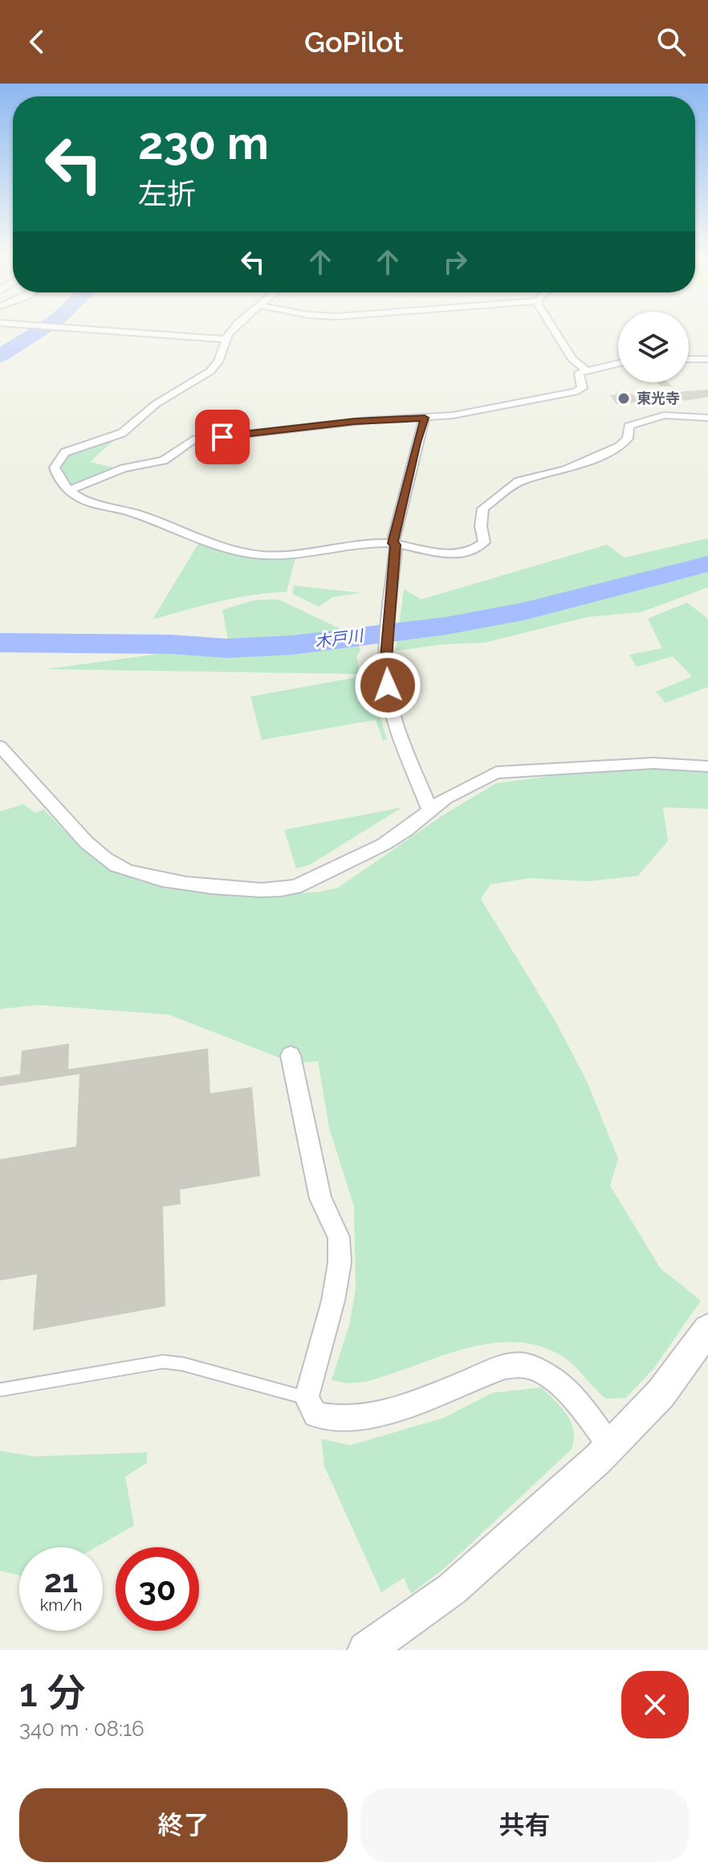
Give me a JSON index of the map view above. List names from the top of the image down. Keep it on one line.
{"water":["木戸川"],"places":["東光寺"],"page":{"header":"GoPilot","turn":["230 m","左折"],"speed":"21 km/h","limit":"30","heading":["1 分","340 m · 08:16"],"buttons":["終了","共有"]}}
